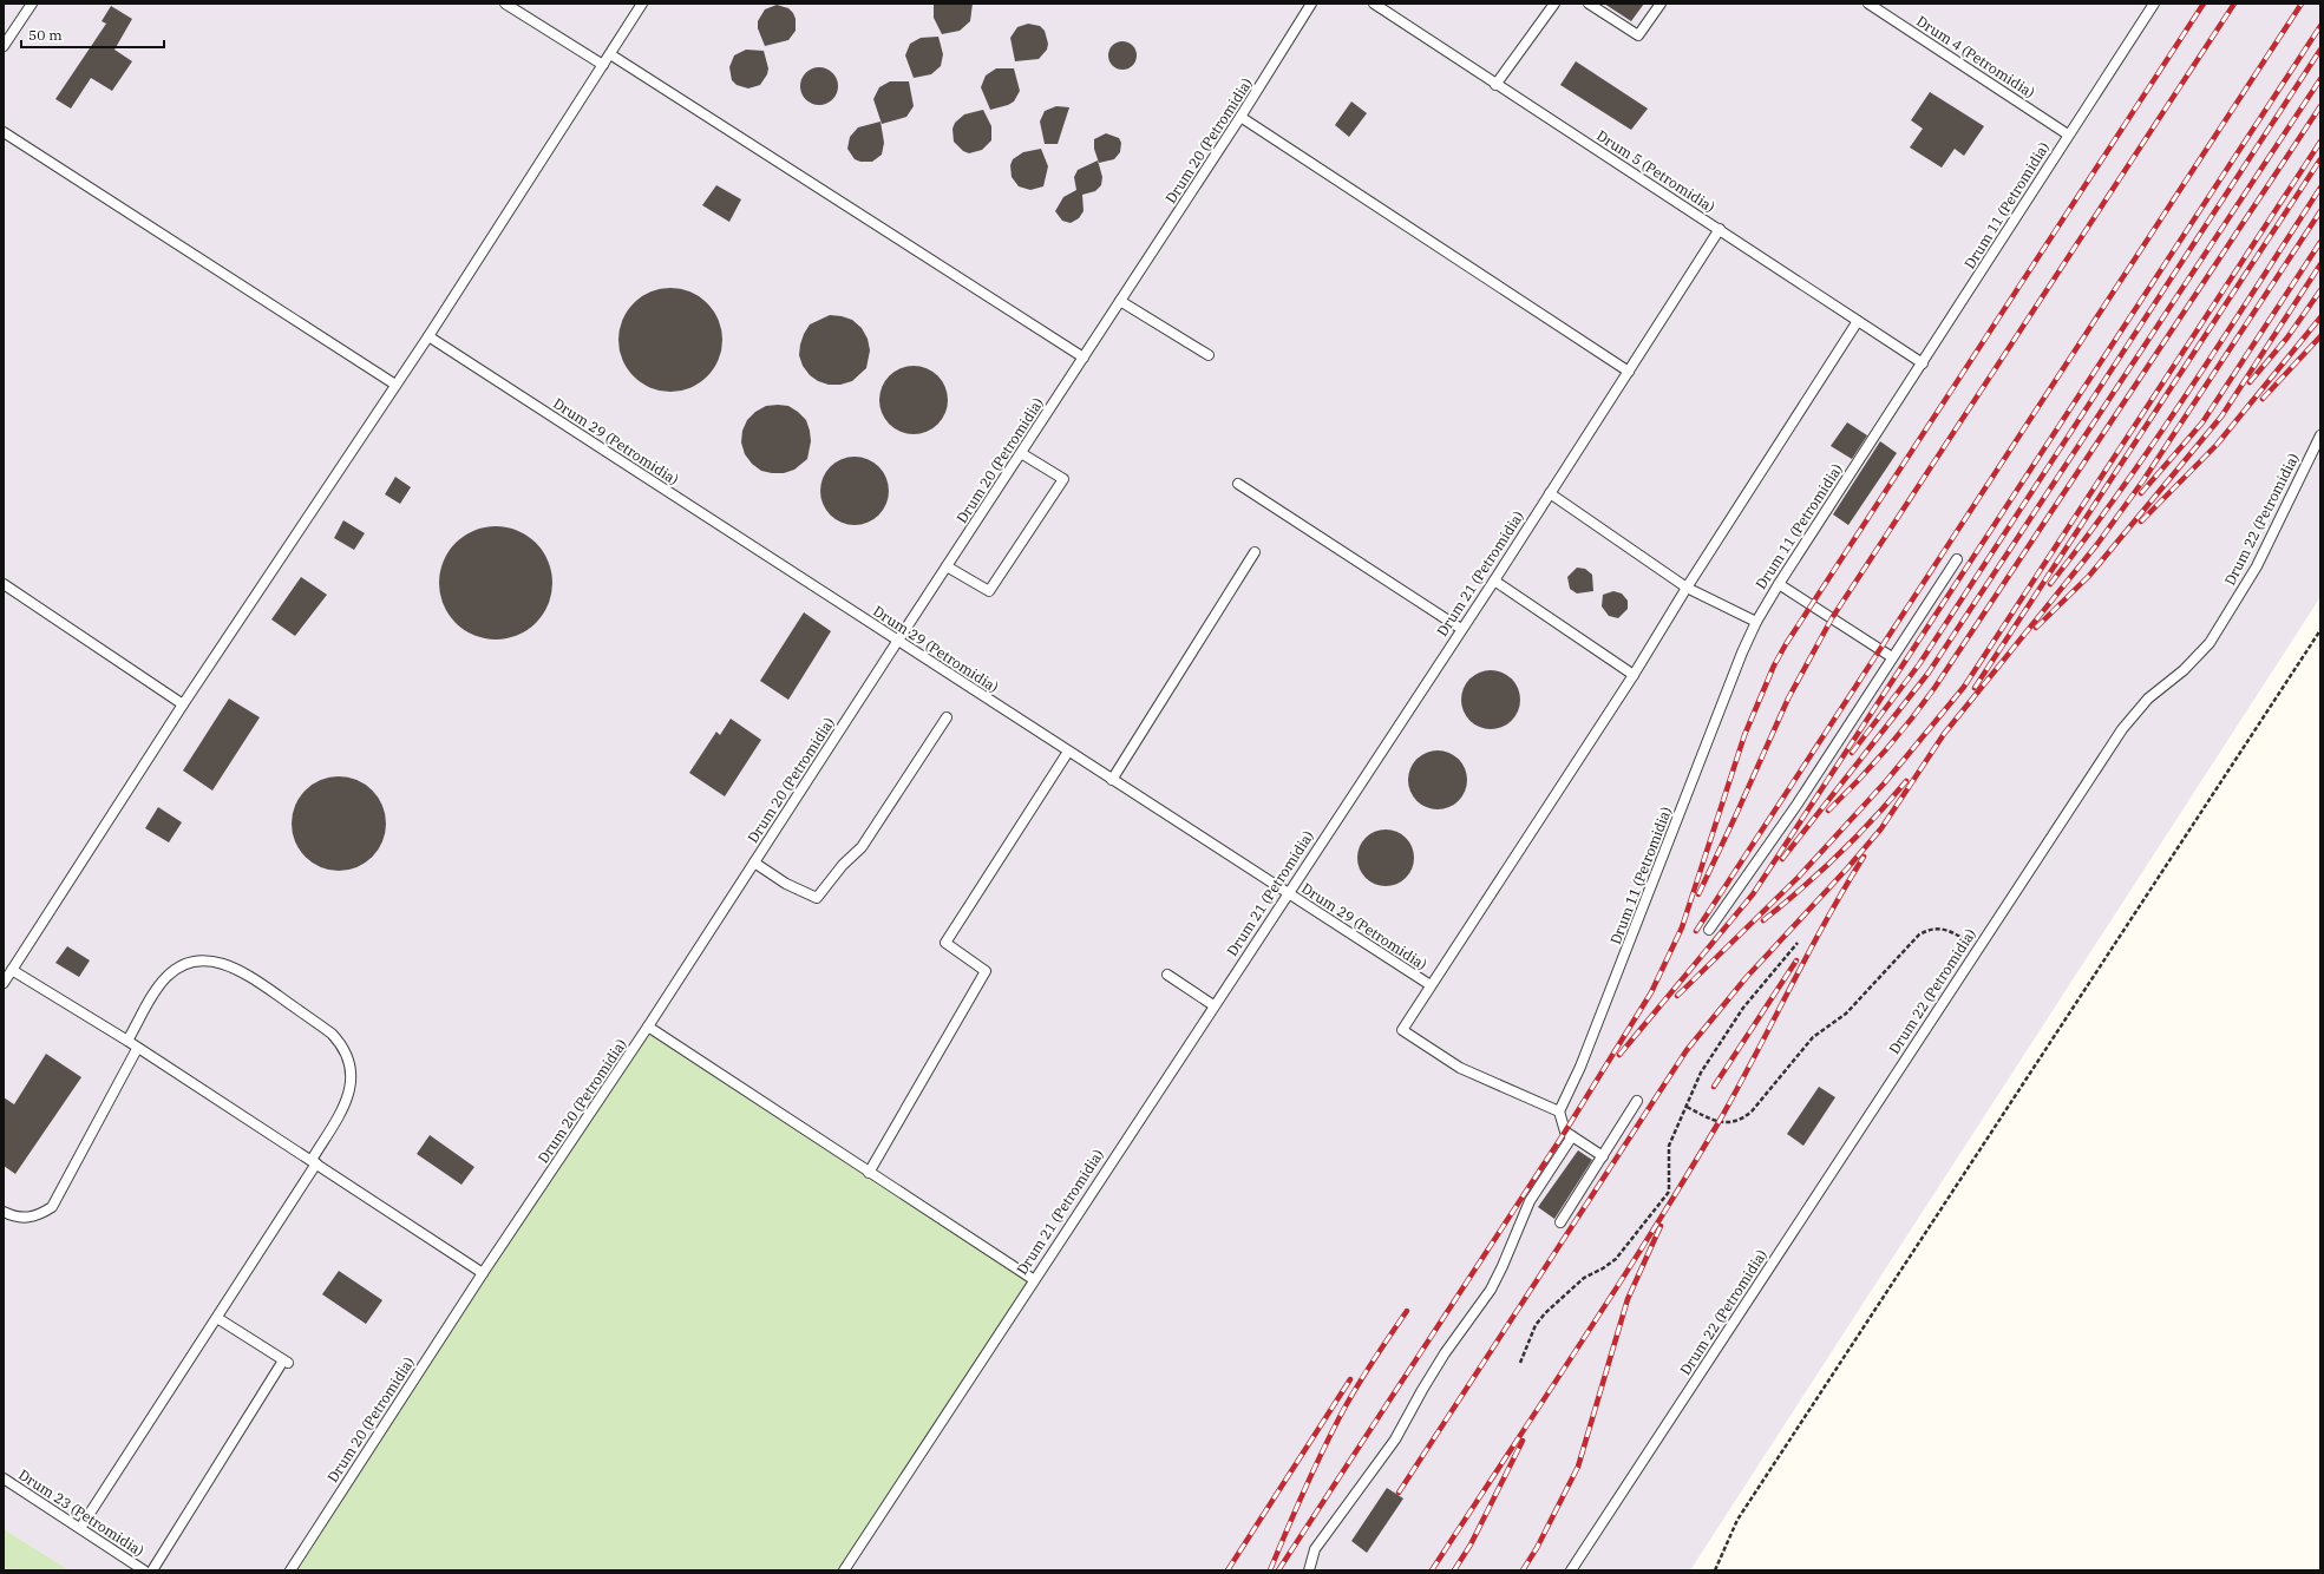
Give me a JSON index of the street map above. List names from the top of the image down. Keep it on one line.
{"streets":{"lane":["Drum 4 (Petromidia)","Drum 20 (Petromidia)","Drum 5 (Petromidia)","Drum 11 (Petromidia)","Drum 29 (Petromidia)","Drum 22 (Petromidia)","Drum 21 (Petromidia)","Drum 23 (Petromidia)"]},"crossings":[["Drum 4 (Petromidia)","Drum 11 (Petromidia)"],["Drum 20 (Petromidia)","Drum 29 (Petromidia)"],["Drum 5 (Petromidia)","Drum 11 (Petromidia)"],["Drum 5 (Petromidia)","Drum 21 (Petromidia)"],["Drum 29 (Petromidia)","Drum 21 (Petromidia)"]],"scale_bar":"50 m"}
